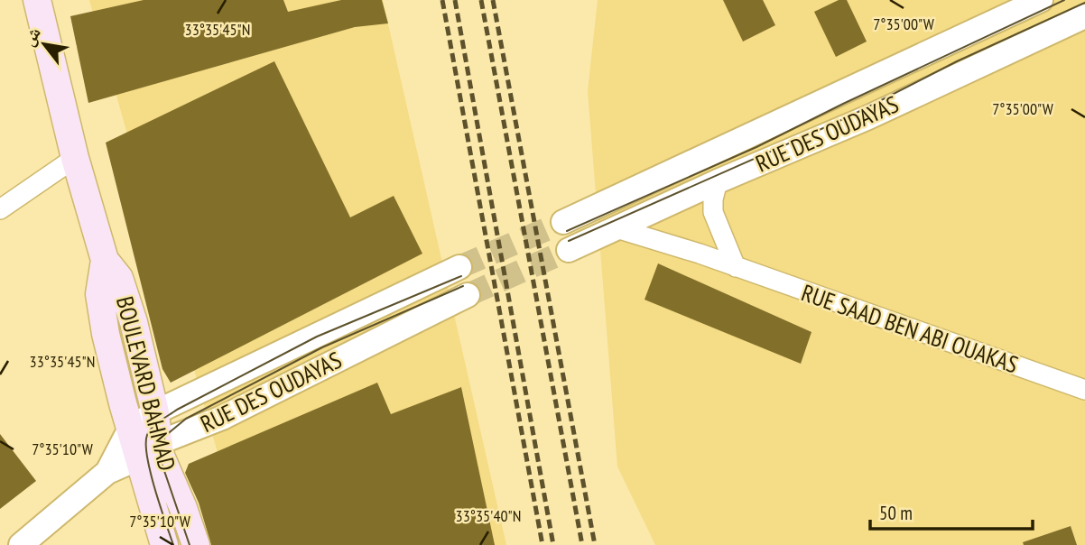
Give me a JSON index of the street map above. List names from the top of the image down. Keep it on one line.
{"streets":{"main road":["BOULEVARD BAHMAD"],"street":["RUE DES OUDAYAS","RUE SAAD BEN ABI OUAKAS"]},"crossings":[["RUE DES OUDAYAS","RUE SAAD BEN ABI OUAKAS"],["RUE DES OUDAYAS","BOULEVARD BAHMAD"]],"scale_bar":"50 m","north":"top left","coordinates":["7°35'00\"W","33°35'45\"N","7°35'10\"W","33°35'40\"N"]}
